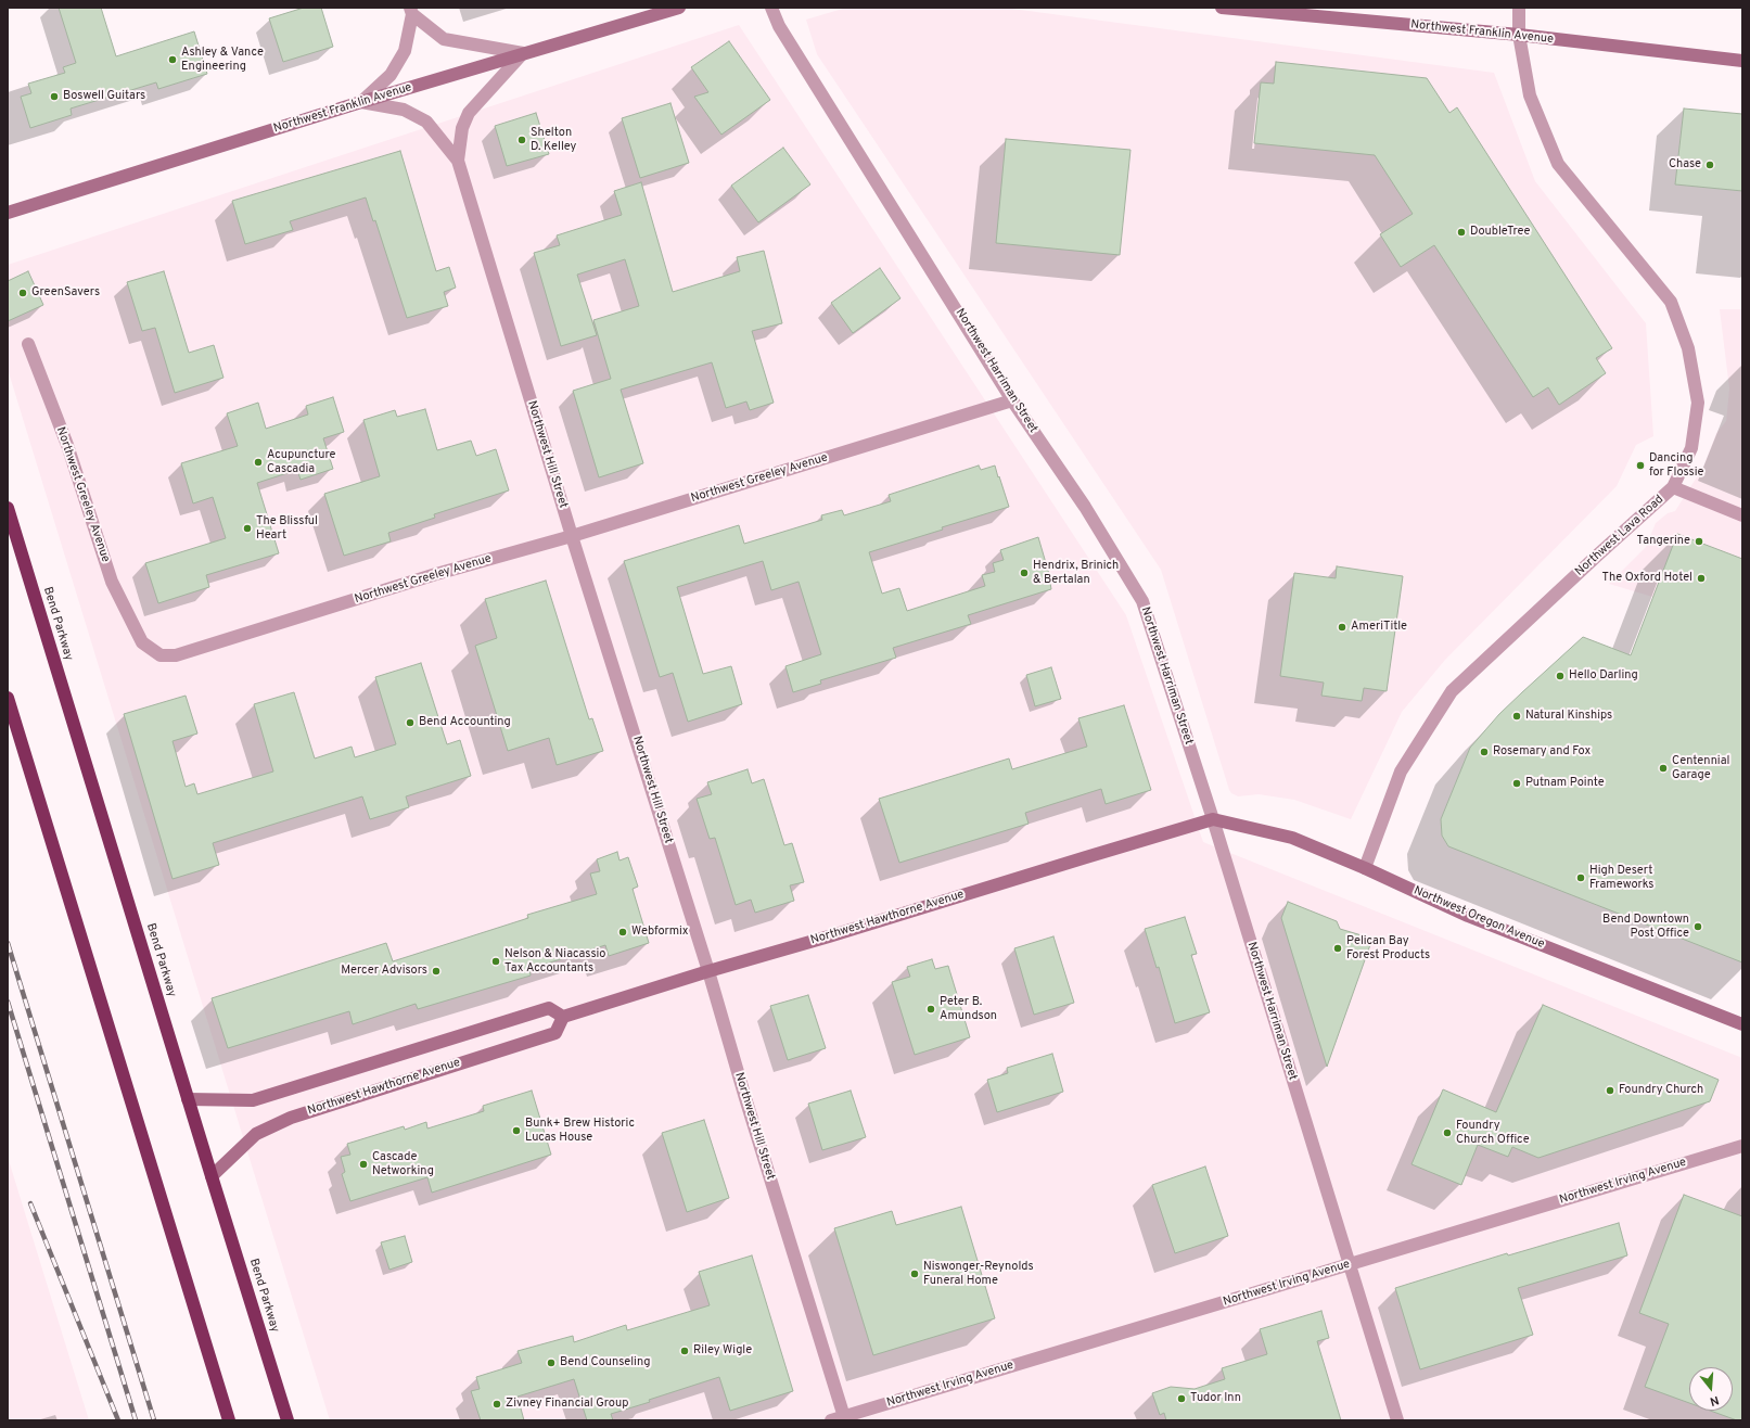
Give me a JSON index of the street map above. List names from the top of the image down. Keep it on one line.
{"streets":{"highway":["Bend Parkway"],"street":["Northwest Franklin Avenue","Northwest Harriman Street","Northwest Hill Street","Northwest Greeley Avenue","Northwest Lava Road","Northwest Hawthorne Avenue","Northwest Oregon Avenue","Northwest Irving Avenue"]},"crossings":[["Northwest Franklin Avenue","Northwest Hill Street"],["Northwest Franklin Avenue","Northwest Lava Road"],["Northwest Harriman Street","Northwest Greeley Avenue"],["Northwest Harriman Street","Northwest Hawthorne Avenue"],["Northwest Harriman Street","Northwest Oregon Avenue"],["Northwest Harriman Street","Northwest Irving Avenue"],["Northwest Hill Street","Northwest Greeley Avenue"],["Northwest Hill Street","Northwest Hawthorne Avenue"],["Northwest Hill Street","Northwest Irving Avenue"],["Northwest Lava Road","Northwest Oregon Avenue"],["Bend Parkway","Northwest Hawthorne Avenue"],["Northwest Hawthorne Avenue","Northwest Oregon Avenue"]],"places":["Ashley & Vance Engineering","Boswell Guitars","Shelton D. Kelley","Chase","DoubleTree","GreenSavers","Acupuncture Cascadia","Dancing for Flossie","The Blissful Heart","Tangerine","Hendrix, Brinich & Bertalan","The Oxford Hotel","AmeriTitle","Hello Darling","Natural Kinships","Bend Accounting","Rosemary and Fox","Centennial Garage","Putnam Pointe","High Desert Frameworks","Bend Downtown Post Office","Webformix","Pelican Bay Forest Products","Nelson & Niacassio Tax Accountants","Mercer Advisors","Peter B. Amundson","Foundry Church","Bunk+ Brew Historic Lucas House","Foundry Church Office","Cascade Networking","Niswonger-Reynolds Funeral Home","Riley Wigle","Bend Counseling","Tudor Inn","Zivney Financial Group"],"north":"bottom"}
